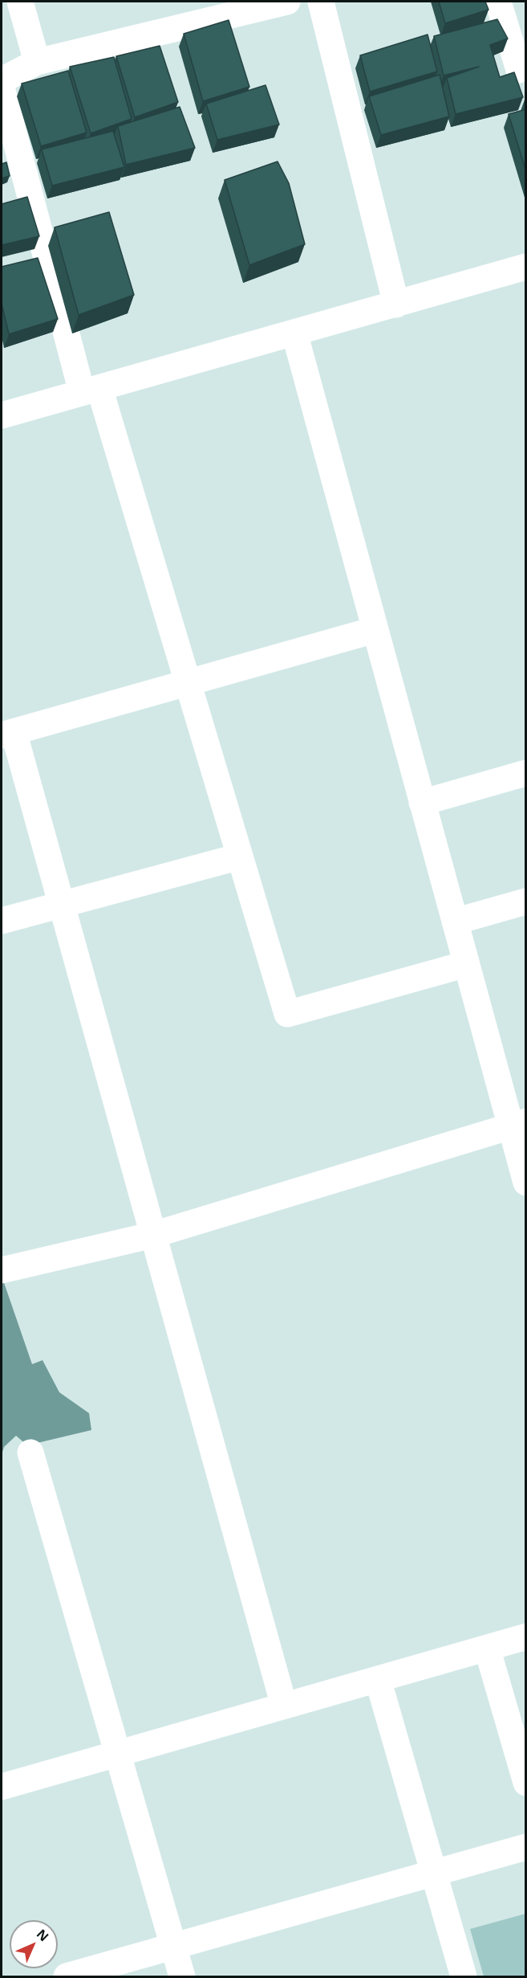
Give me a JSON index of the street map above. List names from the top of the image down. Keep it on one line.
{"north":"top right"}
